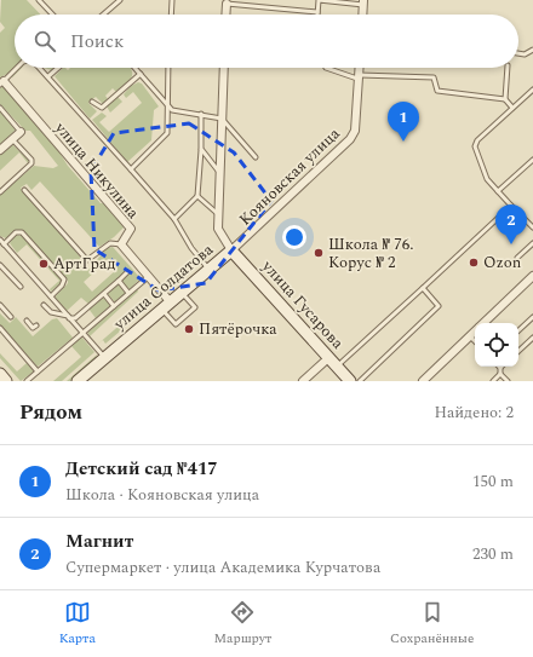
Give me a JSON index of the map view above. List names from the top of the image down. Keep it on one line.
{"streets":{"street":["улица Никулина","Кояновская улица","улица Солдатова","улица Гусарова"]},"crossings":[["улица Никулина","улица Солдатова"],["Кояновская улица","улица Солдатова"],["Кояновская улица","улица Гусарова"],["улица Солдатова","улица Гусарова"]],"places":["Школа № 76. Корус № 2","Ozon","АртГрад","Пятёрочка"],"page":{"search":"Поиск","pins":["1","2"],"heading":["Рядом","Найдено: 2"],"list":[{"mark":"1","name":"Детский сад №417","note":"Школа · Кояновская улица","value":"150 m"},{"mark":"2","name":"Магнит","note":"Супермаркет · улица Академика Курчатова","value":"230 m"}],"nav":["Карта","Маршрут","Сохранённые"]}}
